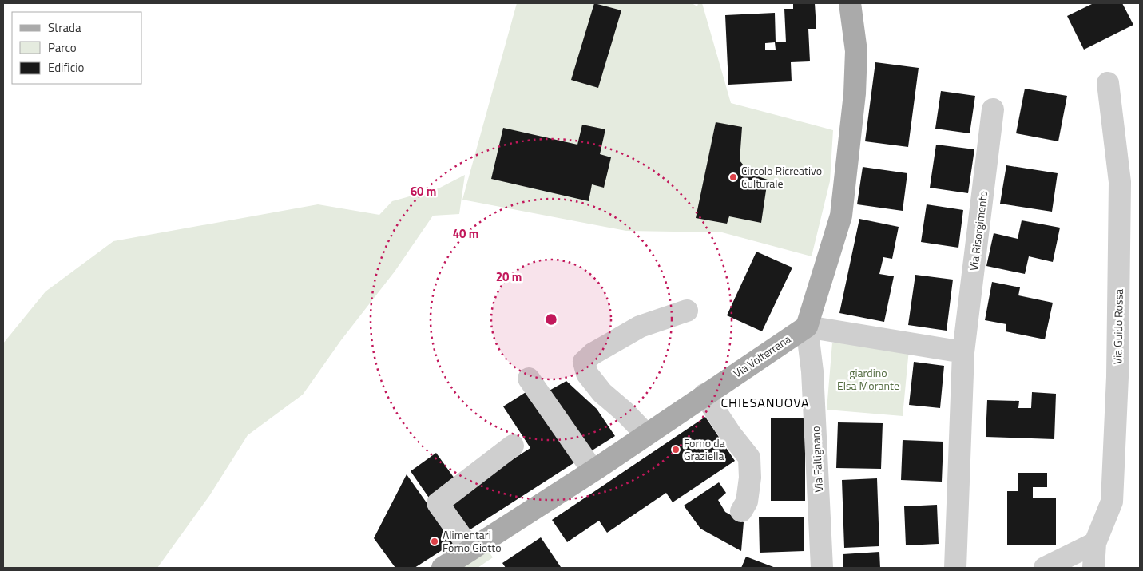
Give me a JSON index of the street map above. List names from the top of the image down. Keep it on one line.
{"streets":{"main road":["Via Volterrana"],"street":["Via Risorgimento","Via Guido Rossa","Via Faltignano"]},"crossings":[["Via Volterrana","Via Faltignano"]],"districts":["CHIESANUOVA"],"parks":["giardino Elsa Morante"],"places":["Circolo Ricreativo Culturale","Forno da Graziella","Alimentari Forno Giotto"],"legend":["Strada","Parco","Edificio"],"rings":["60 m","40 m","20 m"]}
